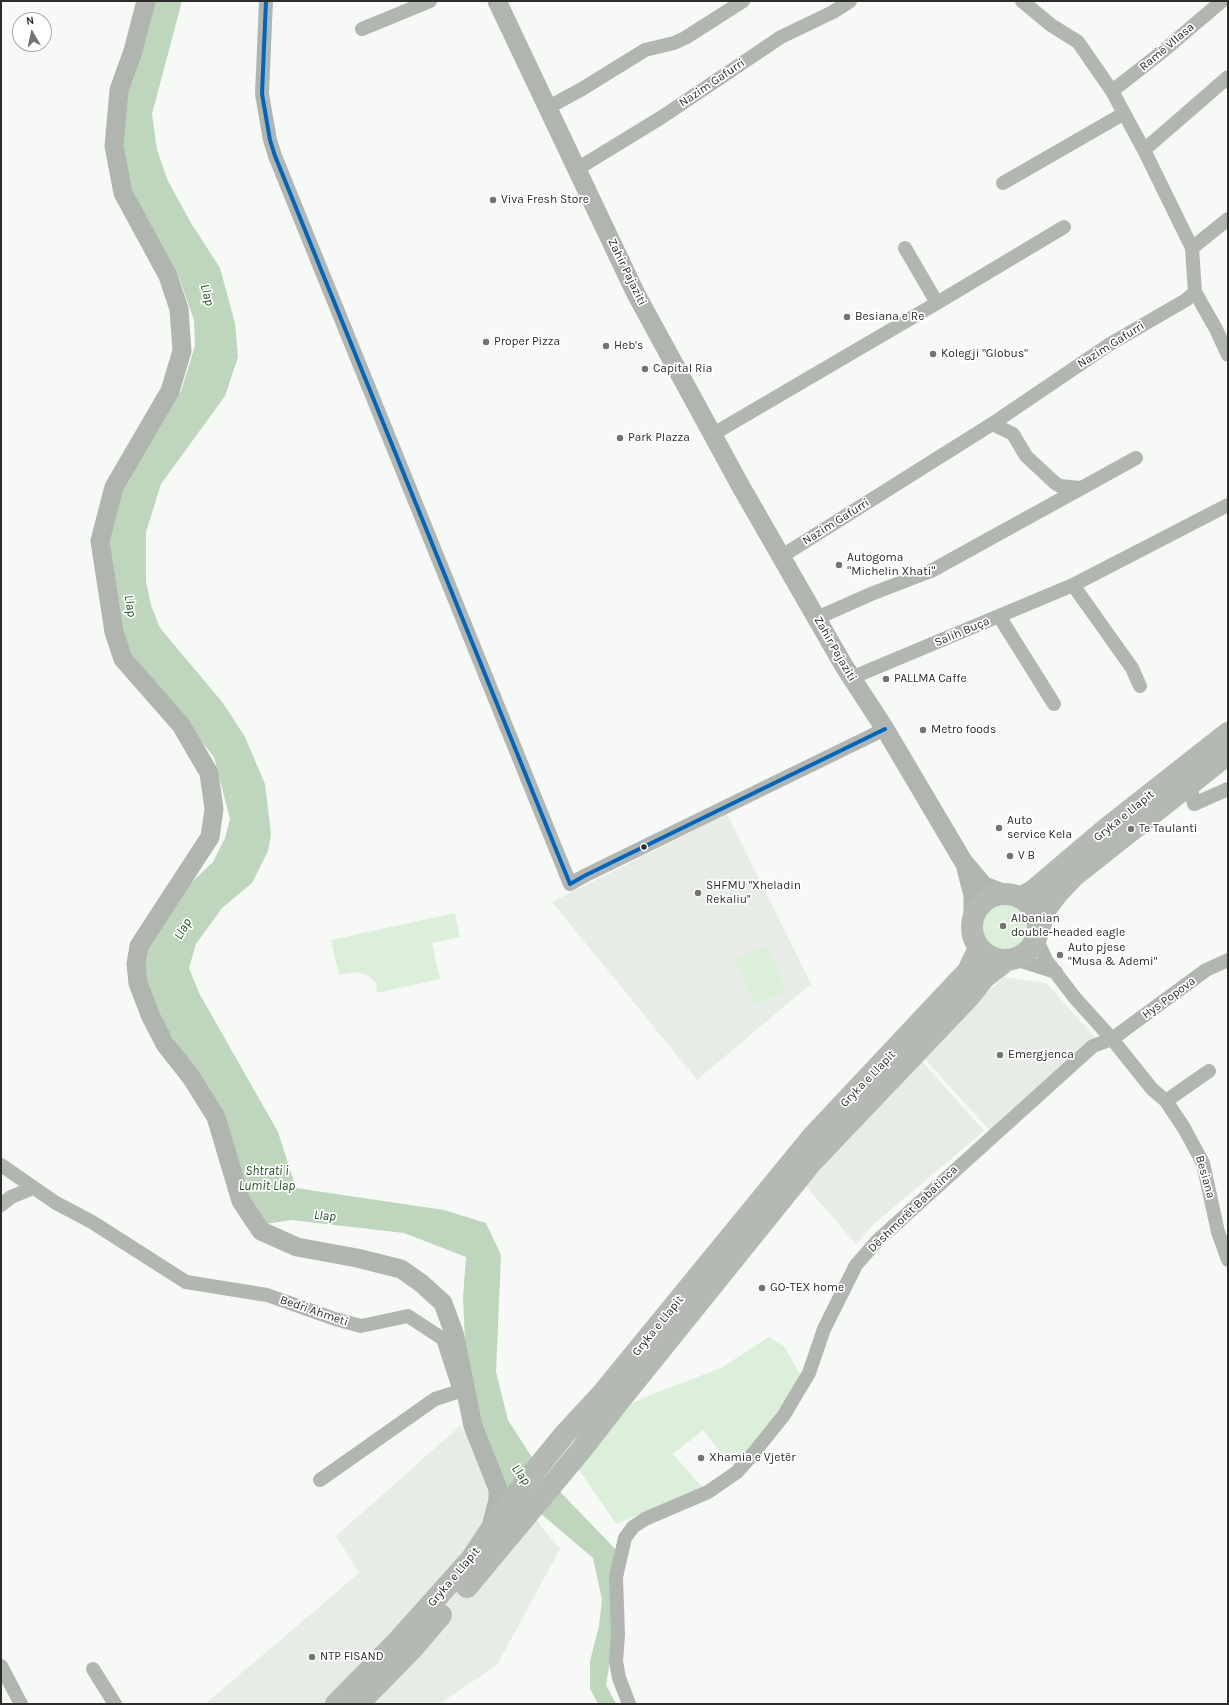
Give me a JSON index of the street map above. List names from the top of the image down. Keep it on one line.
{"streets":{"main road":["Zahir Pajaziti","Gryka e Llapit"],"street":["Ramë Vllasa","Nazim Gafurri","Salih Buça","Hys Popova","Besiana","Dëshmorët Babatinca","Bedri Ahmeti"]},"crossings":[["Nazim Gafurri","Zahir Pajaziti"],["Zahir Pajaziti","Salih Buça"],["Zahir Pajaziti","Gryka e Llapit"],["Zahir Pajaziti","Besiana"],["Gryka e Llapit","Besiana"],["Hys Popova","Besiana"],["Hys Popova","Dëshmorët Babatinca"],["Besiana","Dëshmorët Babatinca"]],"water":["Llap","Shtrati i Lumit Llap"],"places":["Viva Fresh Store","Besiana e Re","Proper Pizza","Heb's","Kolegji \"Globus\"","Capital Ria","Park Plazza","Autogoma ʺMichelin Xhatiʺ","PALLMA Caffe","Metro foods","Auto service Kela","Te Taulanti","V B","SHFMU \"Xheladin Rekaliu\"","Albanian double-headed eagle","Auto pjese \"Musa & Ademi\"","Emergjenca","GO-TEX home","Xhamia e Vjetër","NTP FISAND"],"north":"top"}
